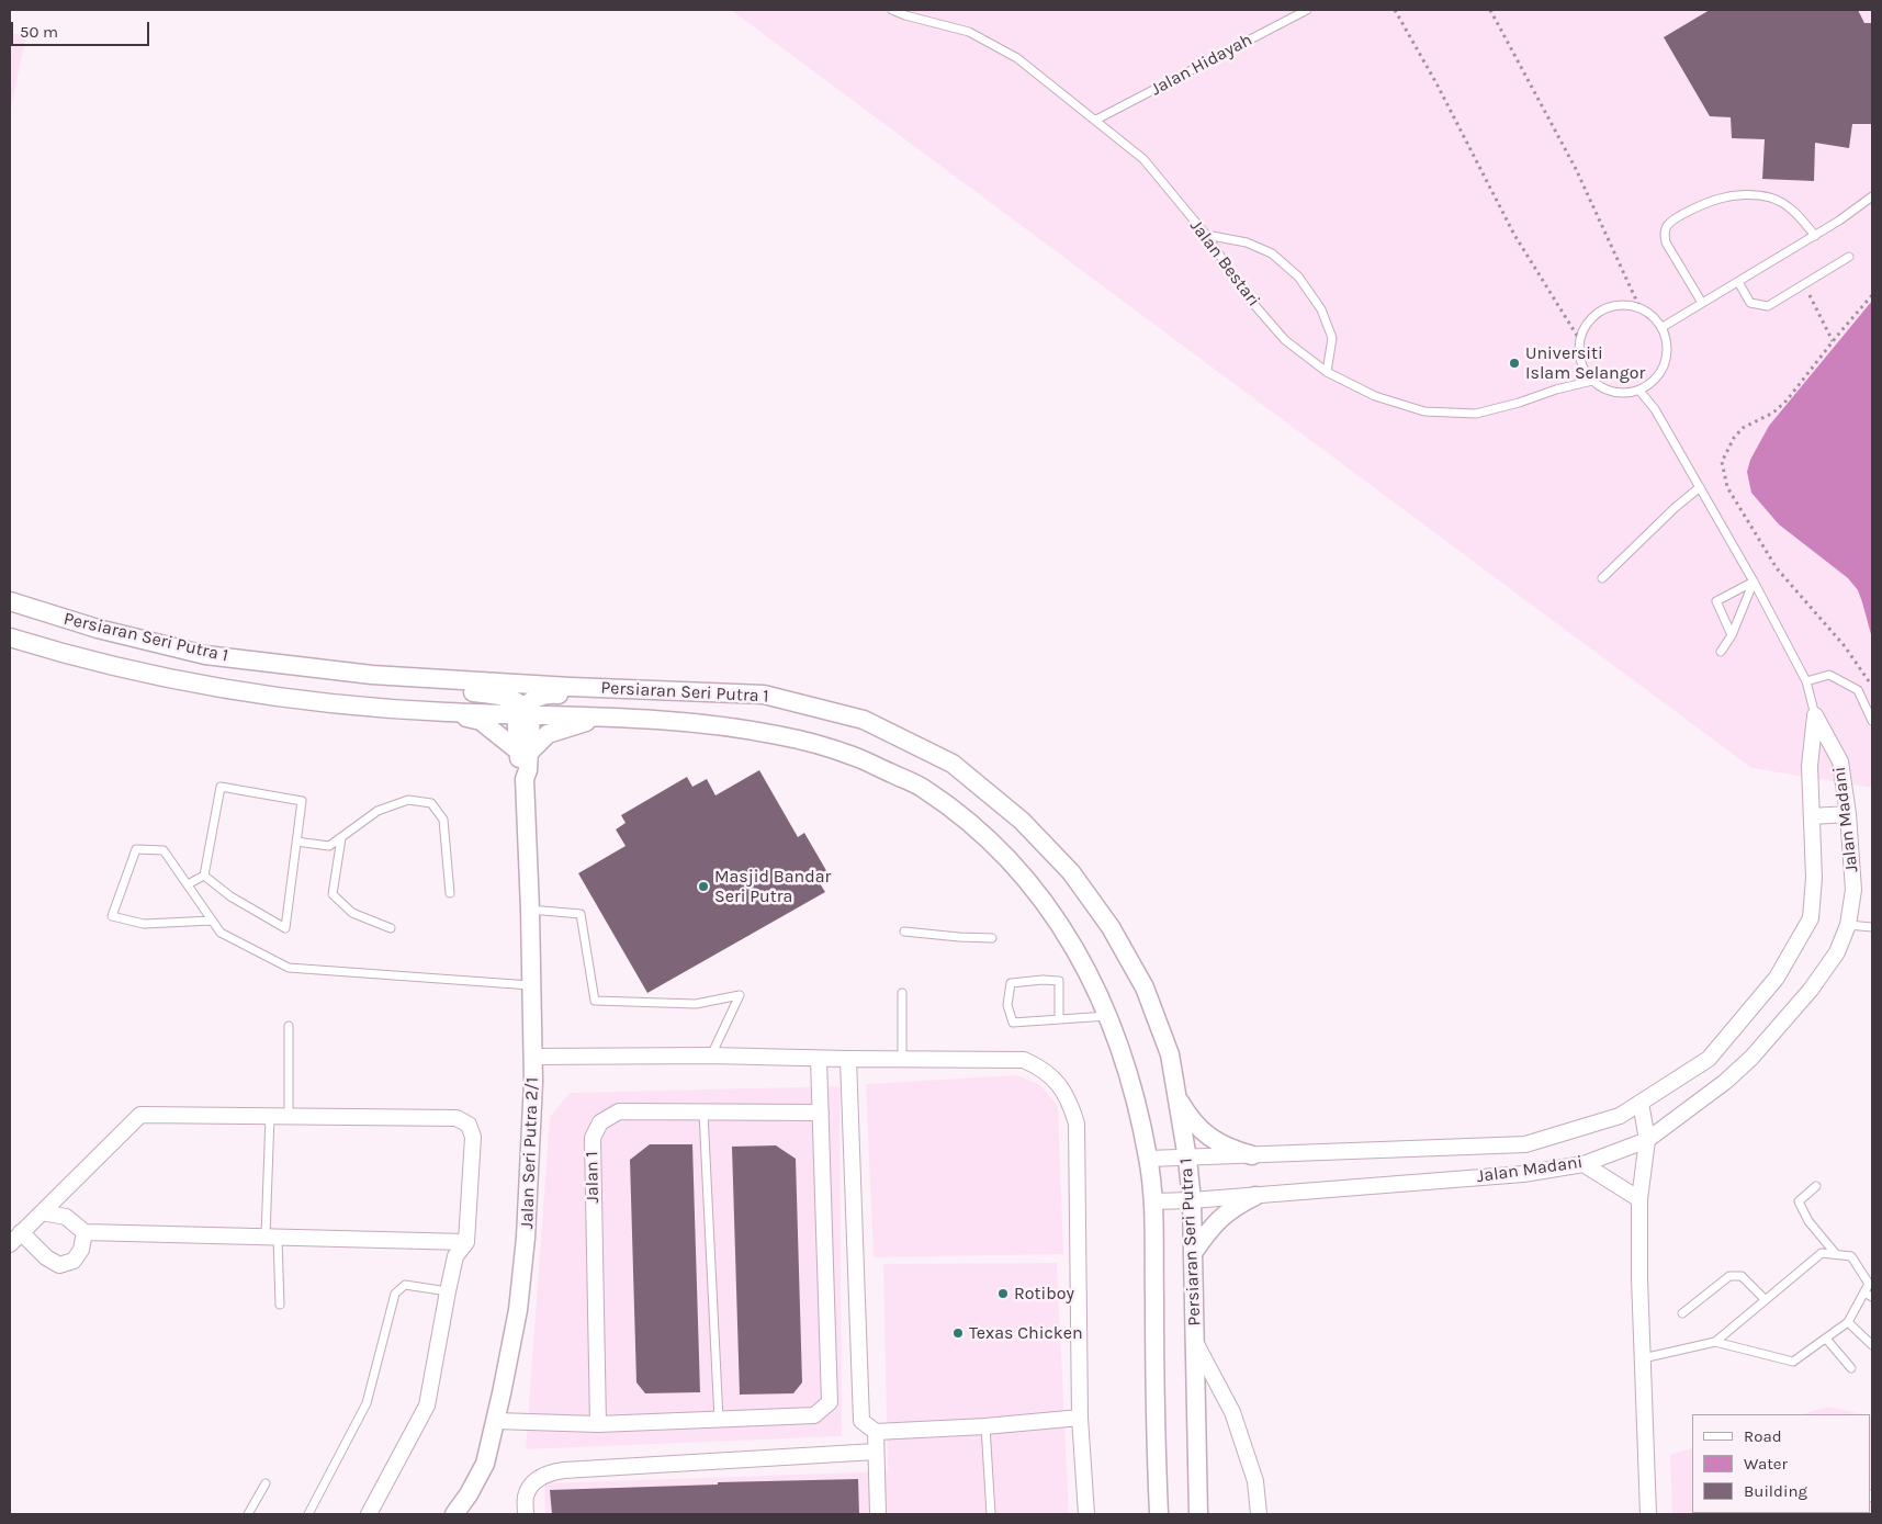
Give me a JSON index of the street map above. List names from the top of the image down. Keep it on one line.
{"streets":{"street":["Persiaran Seri Putra 1","Jalan Madani","Jalan Seri Putra 2/1","Jalan 1"],"lane":["Jalan Hidayah","Jalan Bestari"]},"crossings":[["Jalan Hidayah","Jalan Bestari"],["Persiaran Seri Putra 1","Jalan Madani"],["Persiaran Seri Putra 1","Jalan Seri Putra 2/1"]],"places":["Universiti Islam Selangor","Masjid Bandar Seri Putra","Rotiboy","Texas Chicken"],"legend":["Road","Water","Building"],"scale_bar":"50 m"}
